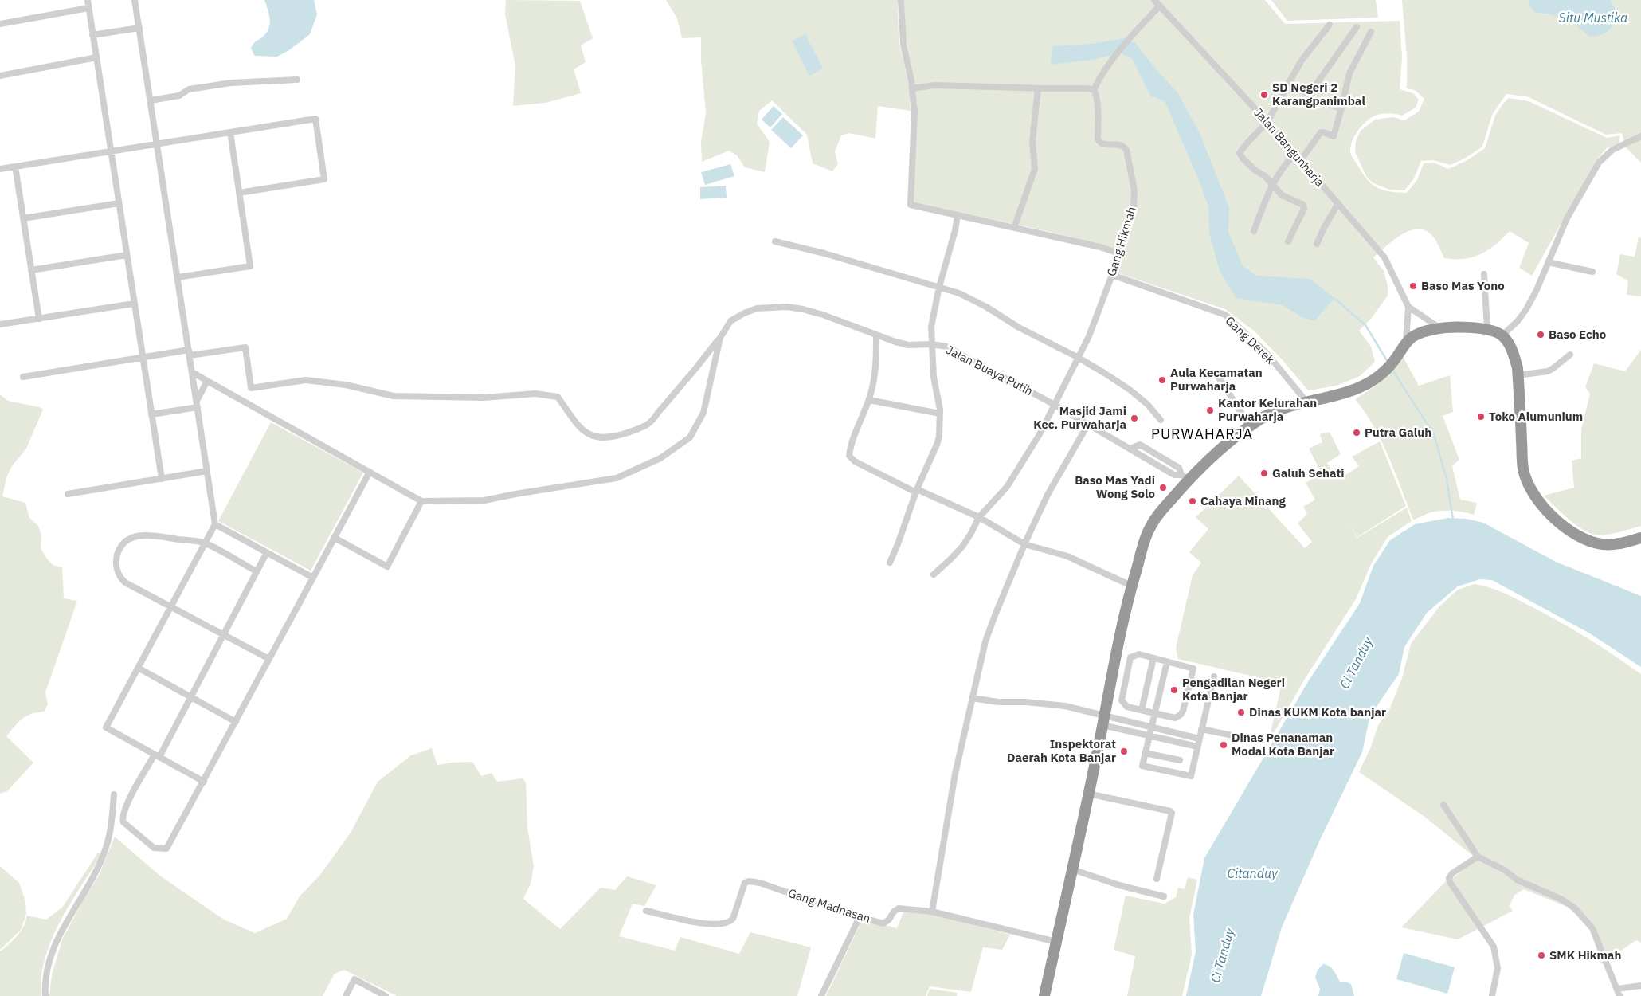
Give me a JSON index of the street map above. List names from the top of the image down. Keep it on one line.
{"streets":{"street":["Jalan Bangunharja","Gang Hikmah","Gang Derek","Jalan Buaya Putih","Gang Madnasan"]},"crossings":[["Gang Hikmah","Gang Derek"],["Gang Hikmah","Jalan Buaya Putih"]],"districts":["PURWAHARJA"],"water":["Situ Mustika","Ci Tanduy","Citanduy"],"places":["SD Negeri 2 Karangpanimbal","Baso Mas Yono","Baso Echo","Aula Kecamatan Purwaharja","Kantor Kelurahan Purwaharja","Toko Alumunium","Masjid Jami Kec. Purwaharja","Putra Galuh","Galuh Sehati","Baso Mas Yadi Wong Solo","Cahaya Minang","Pengadilan Negeri Kota Banjar","Dinas KUKM Kota banjar","Dinas Penanaman Modal Kota Banjar","Inspektorat Daerah Kota Banjar","SMK Hikmah"]}
